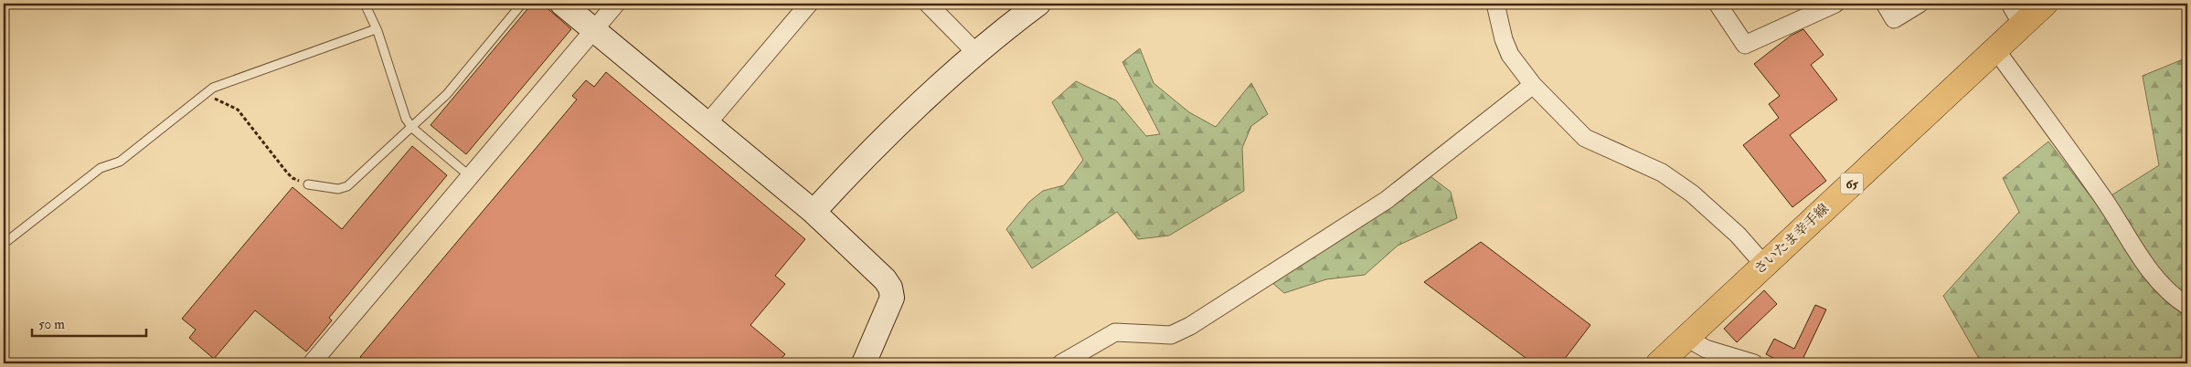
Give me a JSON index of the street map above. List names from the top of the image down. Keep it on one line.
{"streets":{"main road":["65","さいたま幸手線"]},"scale_bar":"50 m"}
